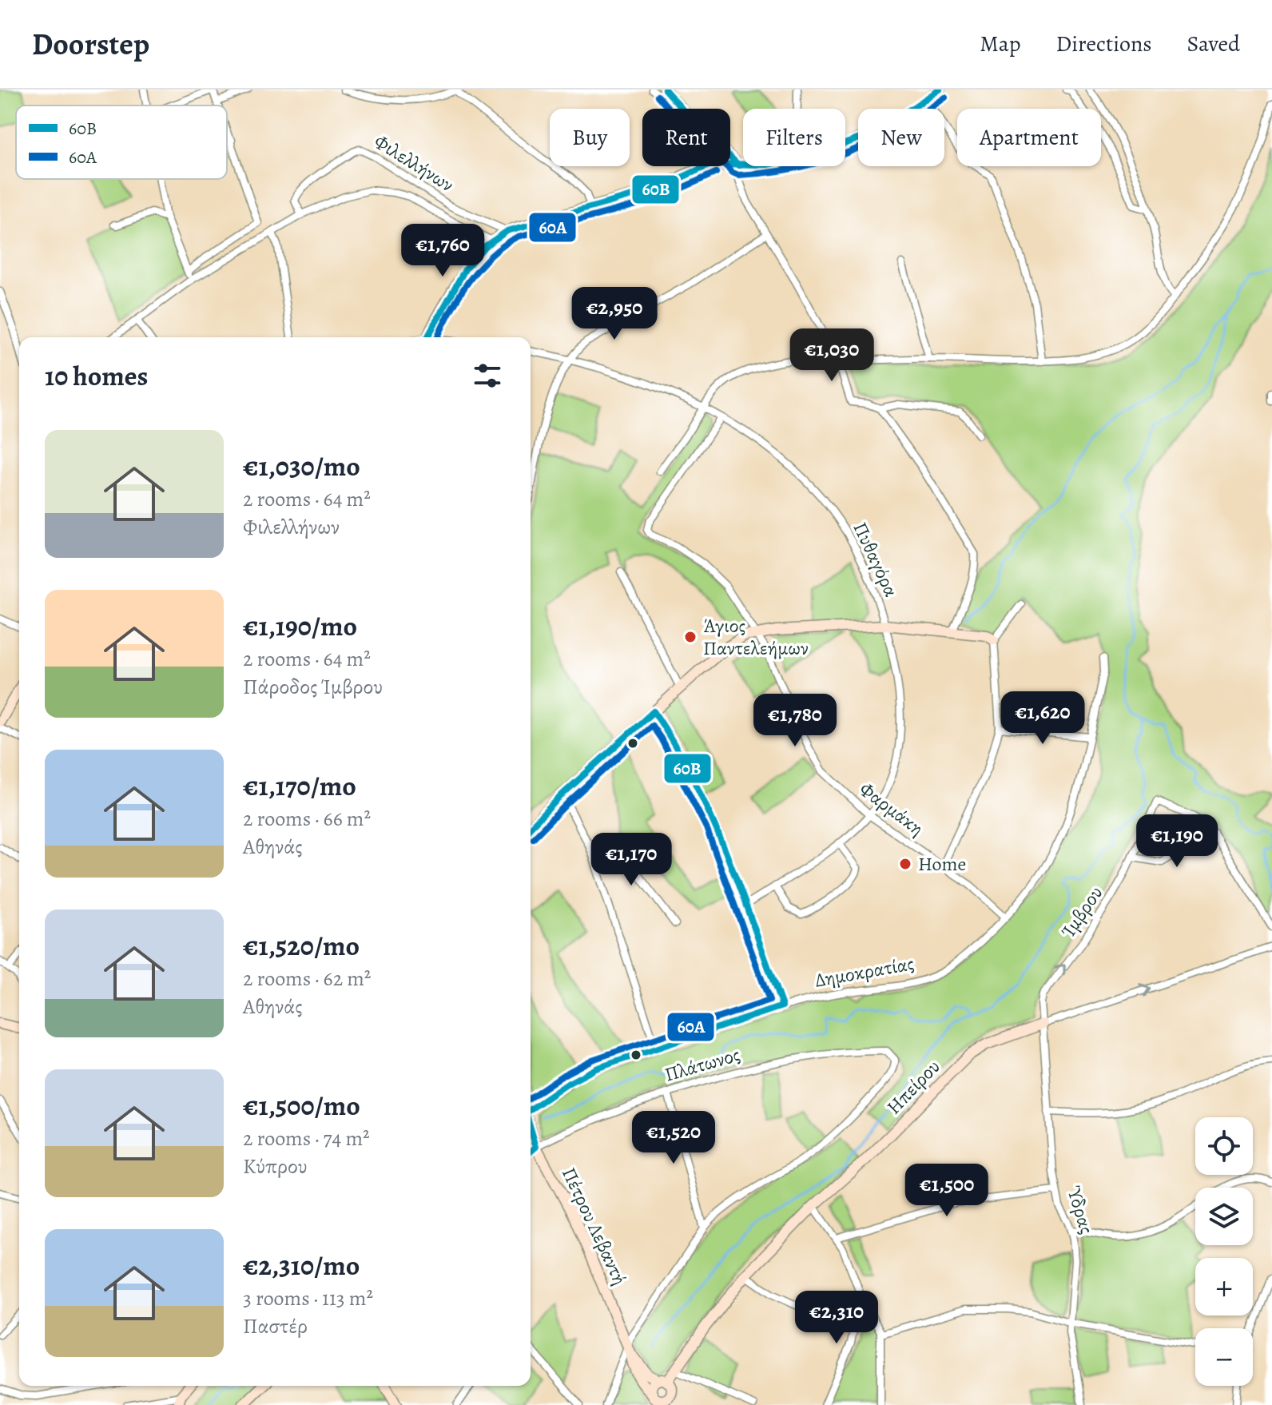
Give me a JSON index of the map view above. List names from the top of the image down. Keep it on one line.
{"streets":{"street":["Φιλελλήνων","Πυθαγόρα","Φαρμάκη","Ίμβρου","Δημοκρατίας","Πλάτωνος","Ηπείρου","Ύδρας","Πέτρου Λεβαντή"]},"crossings":[["Πυθαγόρα","Φαρμάκη"],["Φαρμάκη","Δημοκρατίας"],["Ίμβρου","Ηπείρου"],["Ίμβρου","Ύδρας"],["Πλάτωνος","Πέτρου Λεβαντή"],["Ηπείρου","Ύδρας"],["Ηπείρου","Πέτρου Λεβαντή"]],"one_way":["Ίμβρου"],"places":["Άγιος Παντελεήμων","Home"],"lines":["transit line 60Β","transit line 60Α"],"legend":["60Β","60Α"],"page":{"header":"Doorstep","nav":["Map","Directions","Saved"],"chip":["Buy","Rent","Filters","New","Apartment"],"price":["€1,760","€2,950","€1,030","€1,620","€1,780","€1,190","€1,170","€1,520","€1,500","€2,310"],"heading":"10 homes","list":[{"name":"€1,030/mo","note":"2 rooms · 64 m² · Φιλελλήνων"},{"name":"€1,190/mo","note":"2 rooms · 64 m² · Πάροδος Ίμβρου"},{"name":"€1,170/mo","note":"2 rooms · 66 m² · Αθηνάς"},{"name":"€1,520/mo","note":"2 rooms · 62 m² · Αθηνάς"},{"name":"€1,500/mo","note":"2 rooms · 74 m² · Κύπρου"},{"name":"€2,310/mo","note":"3 rooms · 113 m² · Παστέρ"}],"map_buttons":["+","−"]}}
